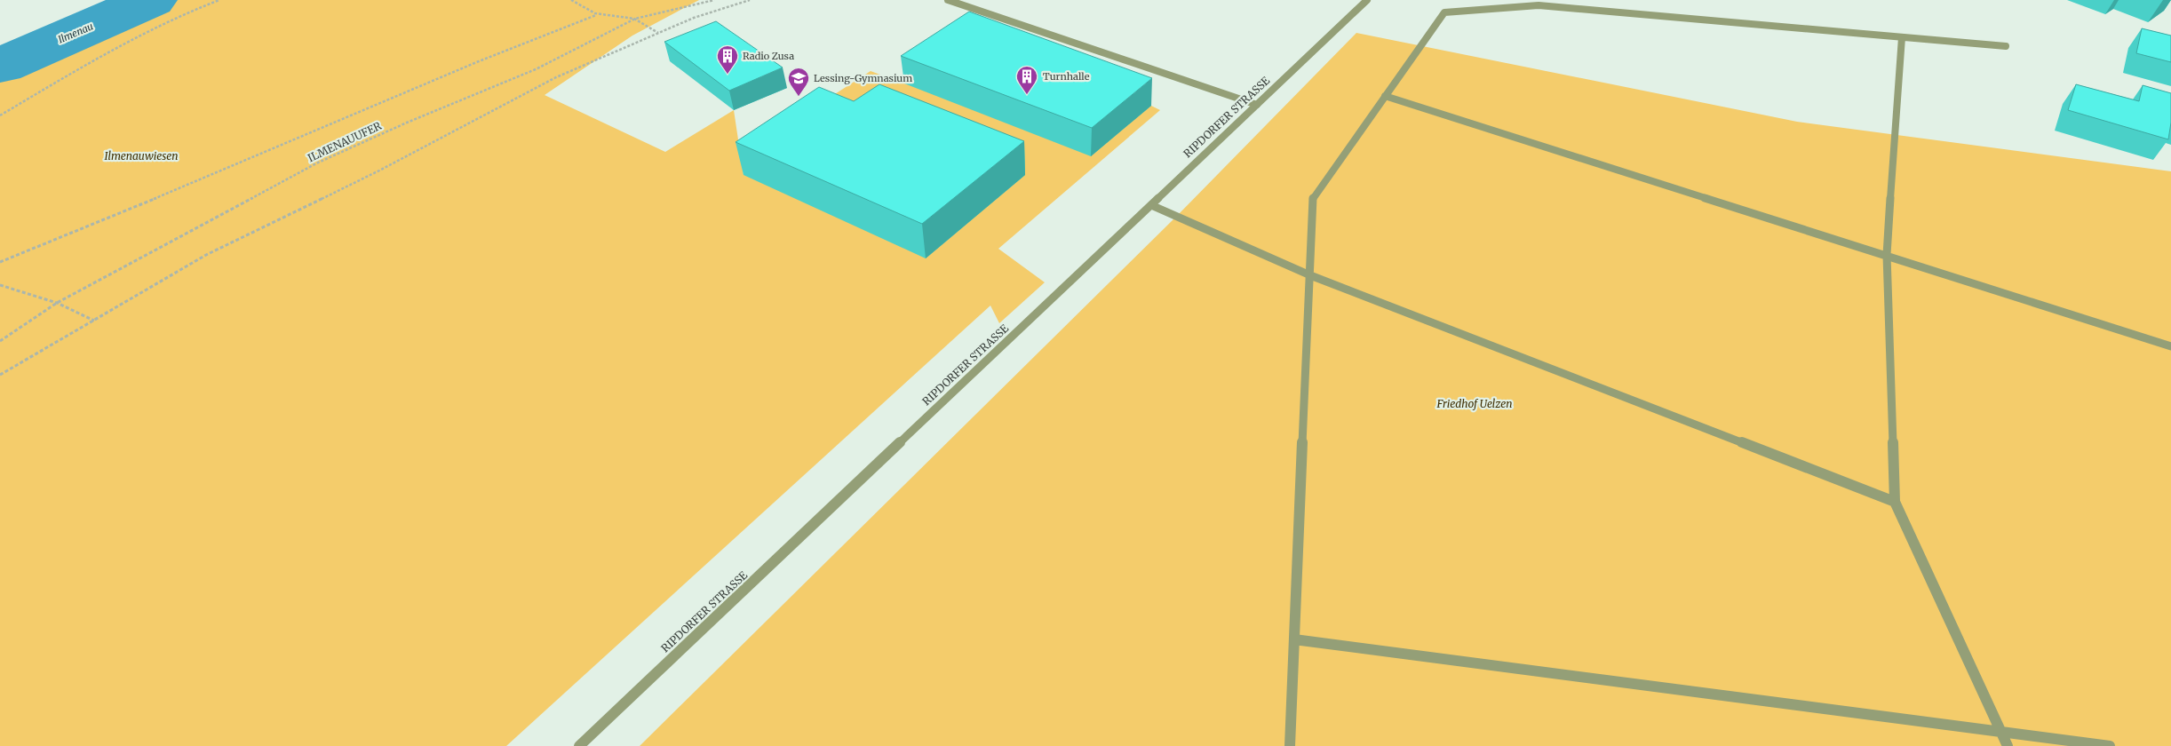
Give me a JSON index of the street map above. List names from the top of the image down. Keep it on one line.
{"streets":{"street":["RIPDORFER STRASSE"],"path":["ILMENAUUFER"]},"water":["Ilmenau"],"parks":["Ilmenauwiesen","Friedhof Uelzen"],"places":{"building":["Radio Zusa","Turnhalle"],"school or university":["Lessing-Gymnasium"]}}
